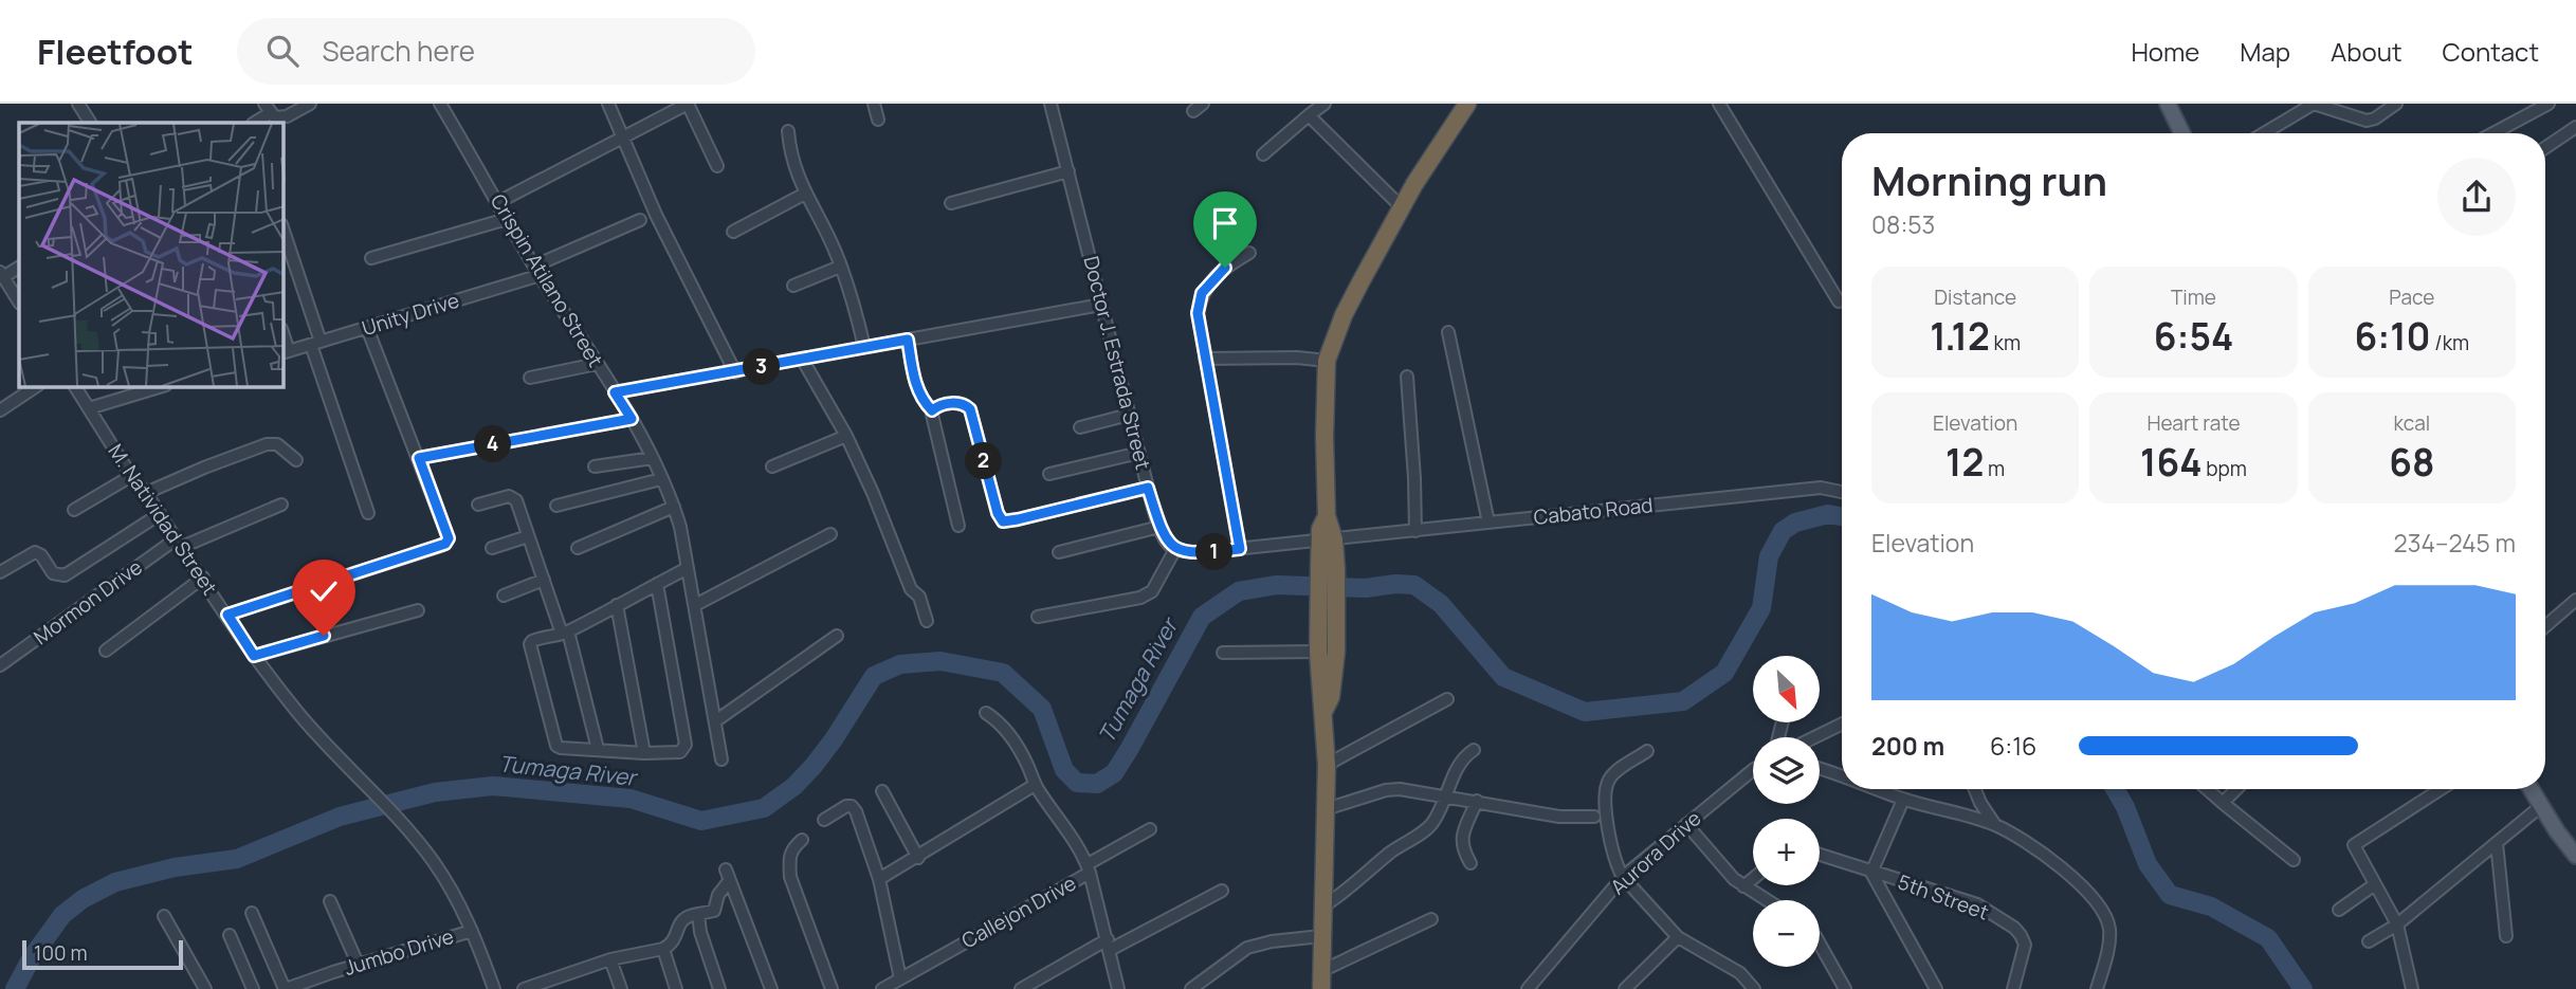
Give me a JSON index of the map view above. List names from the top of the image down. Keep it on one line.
{"streets":{"street":["Crispin Atilano Street","Unity Drive","Doctor J. Estrada Street","Cabato Road","M. Natividad Street","Mormon Drive","Aurora Drive","5th Street","Callejon Drive","Jumbo Drive"]},"crossings":[["Crispin Atilano Street","Unity Drive"],["M. Natividad Street","Mormon Drive"],["M. Natividad Street","Jumbo Drive"]],"water":["Tumaga River"],"scale_bar":"100 m","north":"bottom right","page":{"header":"Fleetfoot","search":"Search here","nav":["Home","Map","About","Contact"],"heading":["Morning run","08:53"],"stats":[["Distance","1.12 km"],["Time","6:54"],["Pace","6:10 /km"],["Elevation","12 m"],["Heart rate","164 bpm"],["kcal","68"]],"pins":["3","4","2","1"],"chart":["Elevation","234–245 m"],"map_buttons":["+","−"],"list":[{"name":"200 m","note":"6:16"}],"scale":"100 m"}}
